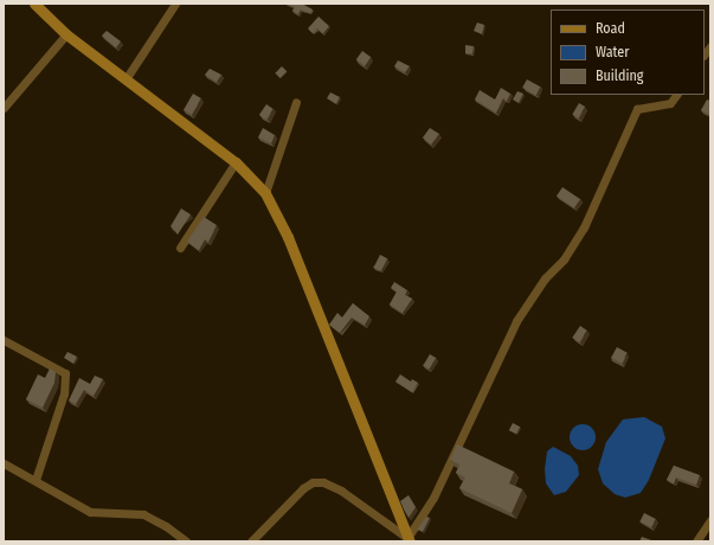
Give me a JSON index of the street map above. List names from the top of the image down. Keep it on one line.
{"legend":["Road","Water","Building"]}
